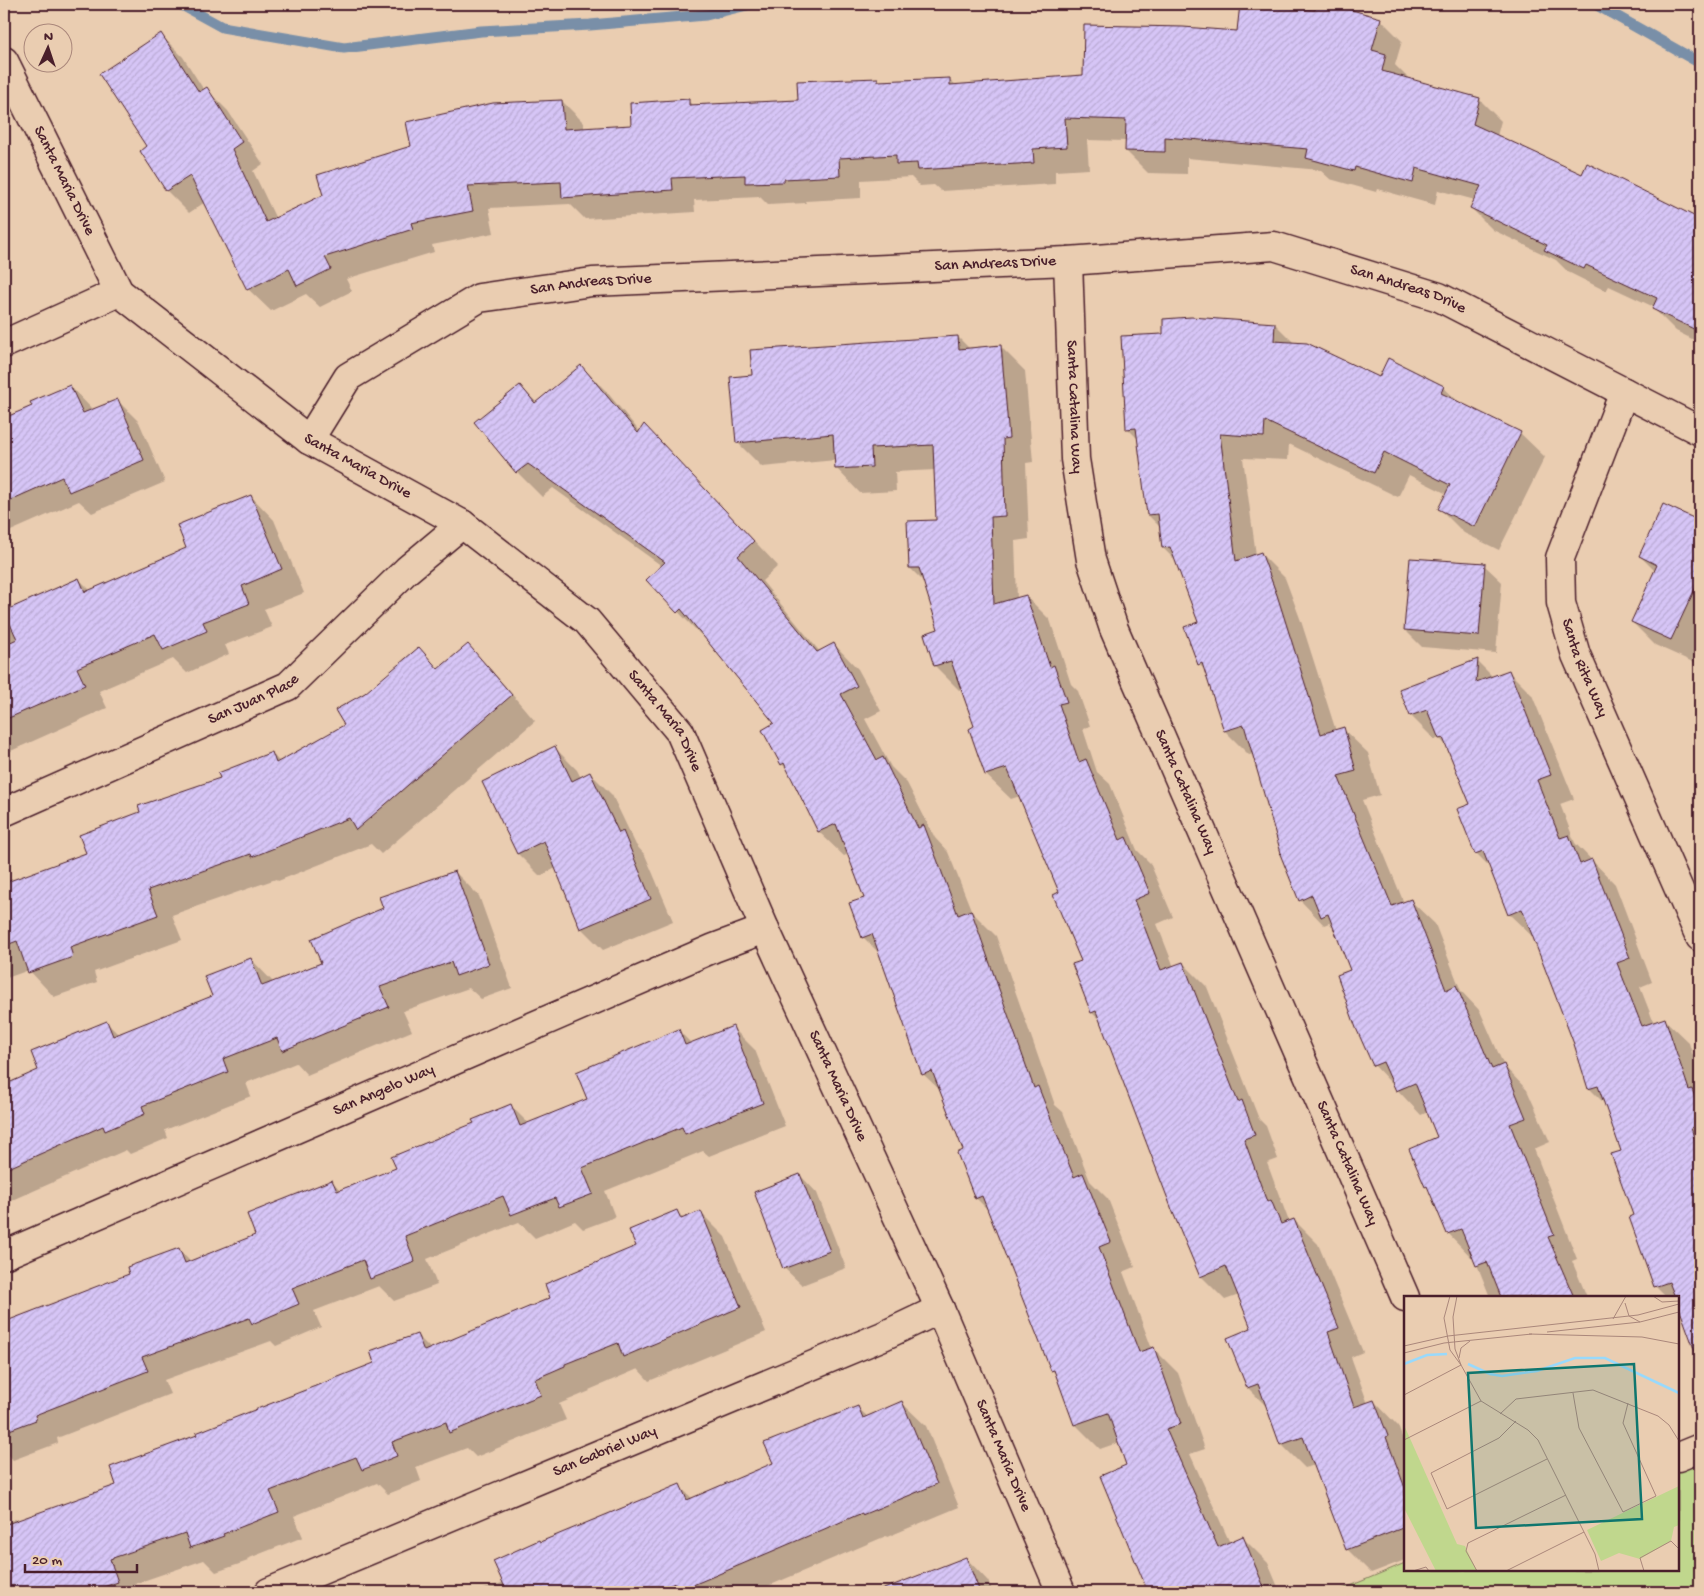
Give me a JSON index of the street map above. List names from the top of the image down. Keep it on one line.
{"streets":{"street":["Santa Maria Drive","San Andreas Drive","Santa Catalina Way","Santa Rita Way","San Juan Place","San Angelo Way","San Gabriel Way"]},"crossings":[["Santa Maria Drive","San Andreas Drive"],["Santa Maria Drive","San Juan Place"],["Santa Maria Drive","San Angelo Way"],["Santa Maria Drive","San Gabriel Way"],["San Andreas Drive","Santa Catalina Way"],["San Andreas Drive","Santa Rita Way"]],"scale_bar":"20 m","north":"top"}
